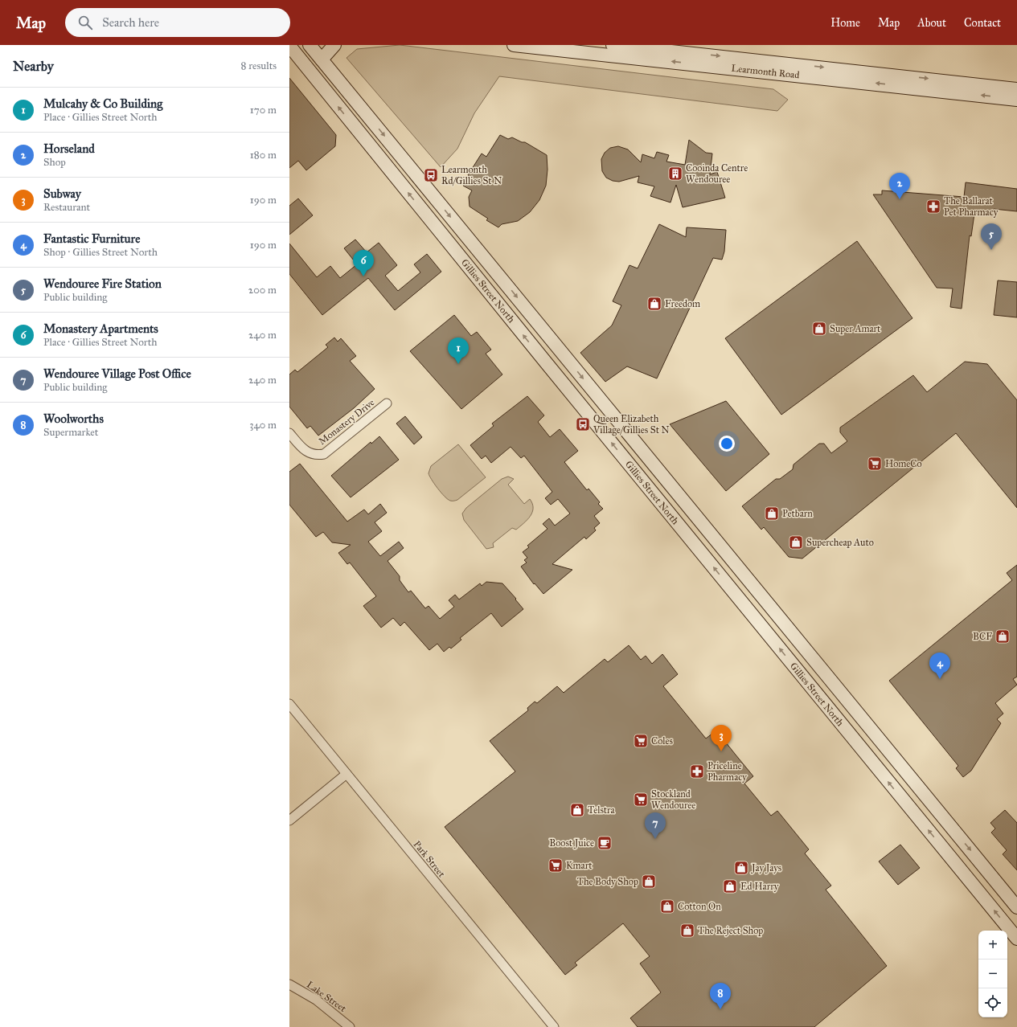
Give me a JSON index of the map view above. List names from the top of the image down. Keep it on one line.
{"streets":{"main road":["Learmonth Road","Gillies Street North"],"street":["Monastery Drive","Park Street","Lake Street"]},"places":{"building":["Cooinda Centre Wendouree"],"bus stop":["Learmonth Rd/Gillies St N","Queen Elizabeth Village/Gillies St N"],"pharmacy":["The Ballarat Pet Pharmacy","Priceline Pharmacy"],"shop":["Freedom","Super Amart","Petbarn","Supercheap Auto","BCF","Telstra","Jay Jays","The Body Shop","Ed Harry","Cotton On","The Reject Shop"],"supermarket":["HomeCo","Coles","Stockland Wendouree","Kmart"],"cafe":["Boost Juice"]},"page":{"header":"Map","search":"Search here","nav":["Home","Map","About","Contact"],"heading":["Nearby","8 results"],"list":[{"mark":"1","name":"Mulcahy & Co Building","note":"Place · Gillies Street North","value":"170 m"},{"mark":"2","name":"Horseland","note":"Shop","value":"180 m"},{"mark":"3","name":"Subway","note":"Restaurant","value":"190 m"},{"mark":"4","name":"Fantastic Furniture","note":"Shop · Gillies Street North","value":"190 m"},{"mark":"5","name":"Wendouree Fire Station","note":"Public building","value":"200 m"},{"mark":"6","name":"Monastery Apartments","note":"Place · Gillies Street North","value":"240 m"},{"mark":"7","name":"Wendouree Village Post Office","note":"Public building","value":"240 m"},{"mark":"8","name":"Woolworths","note":"Supermarket","value":"340 m"}],"pins":["2","5","6","1","4","3","7","8"],"map_buttons":["+","−"]}}
